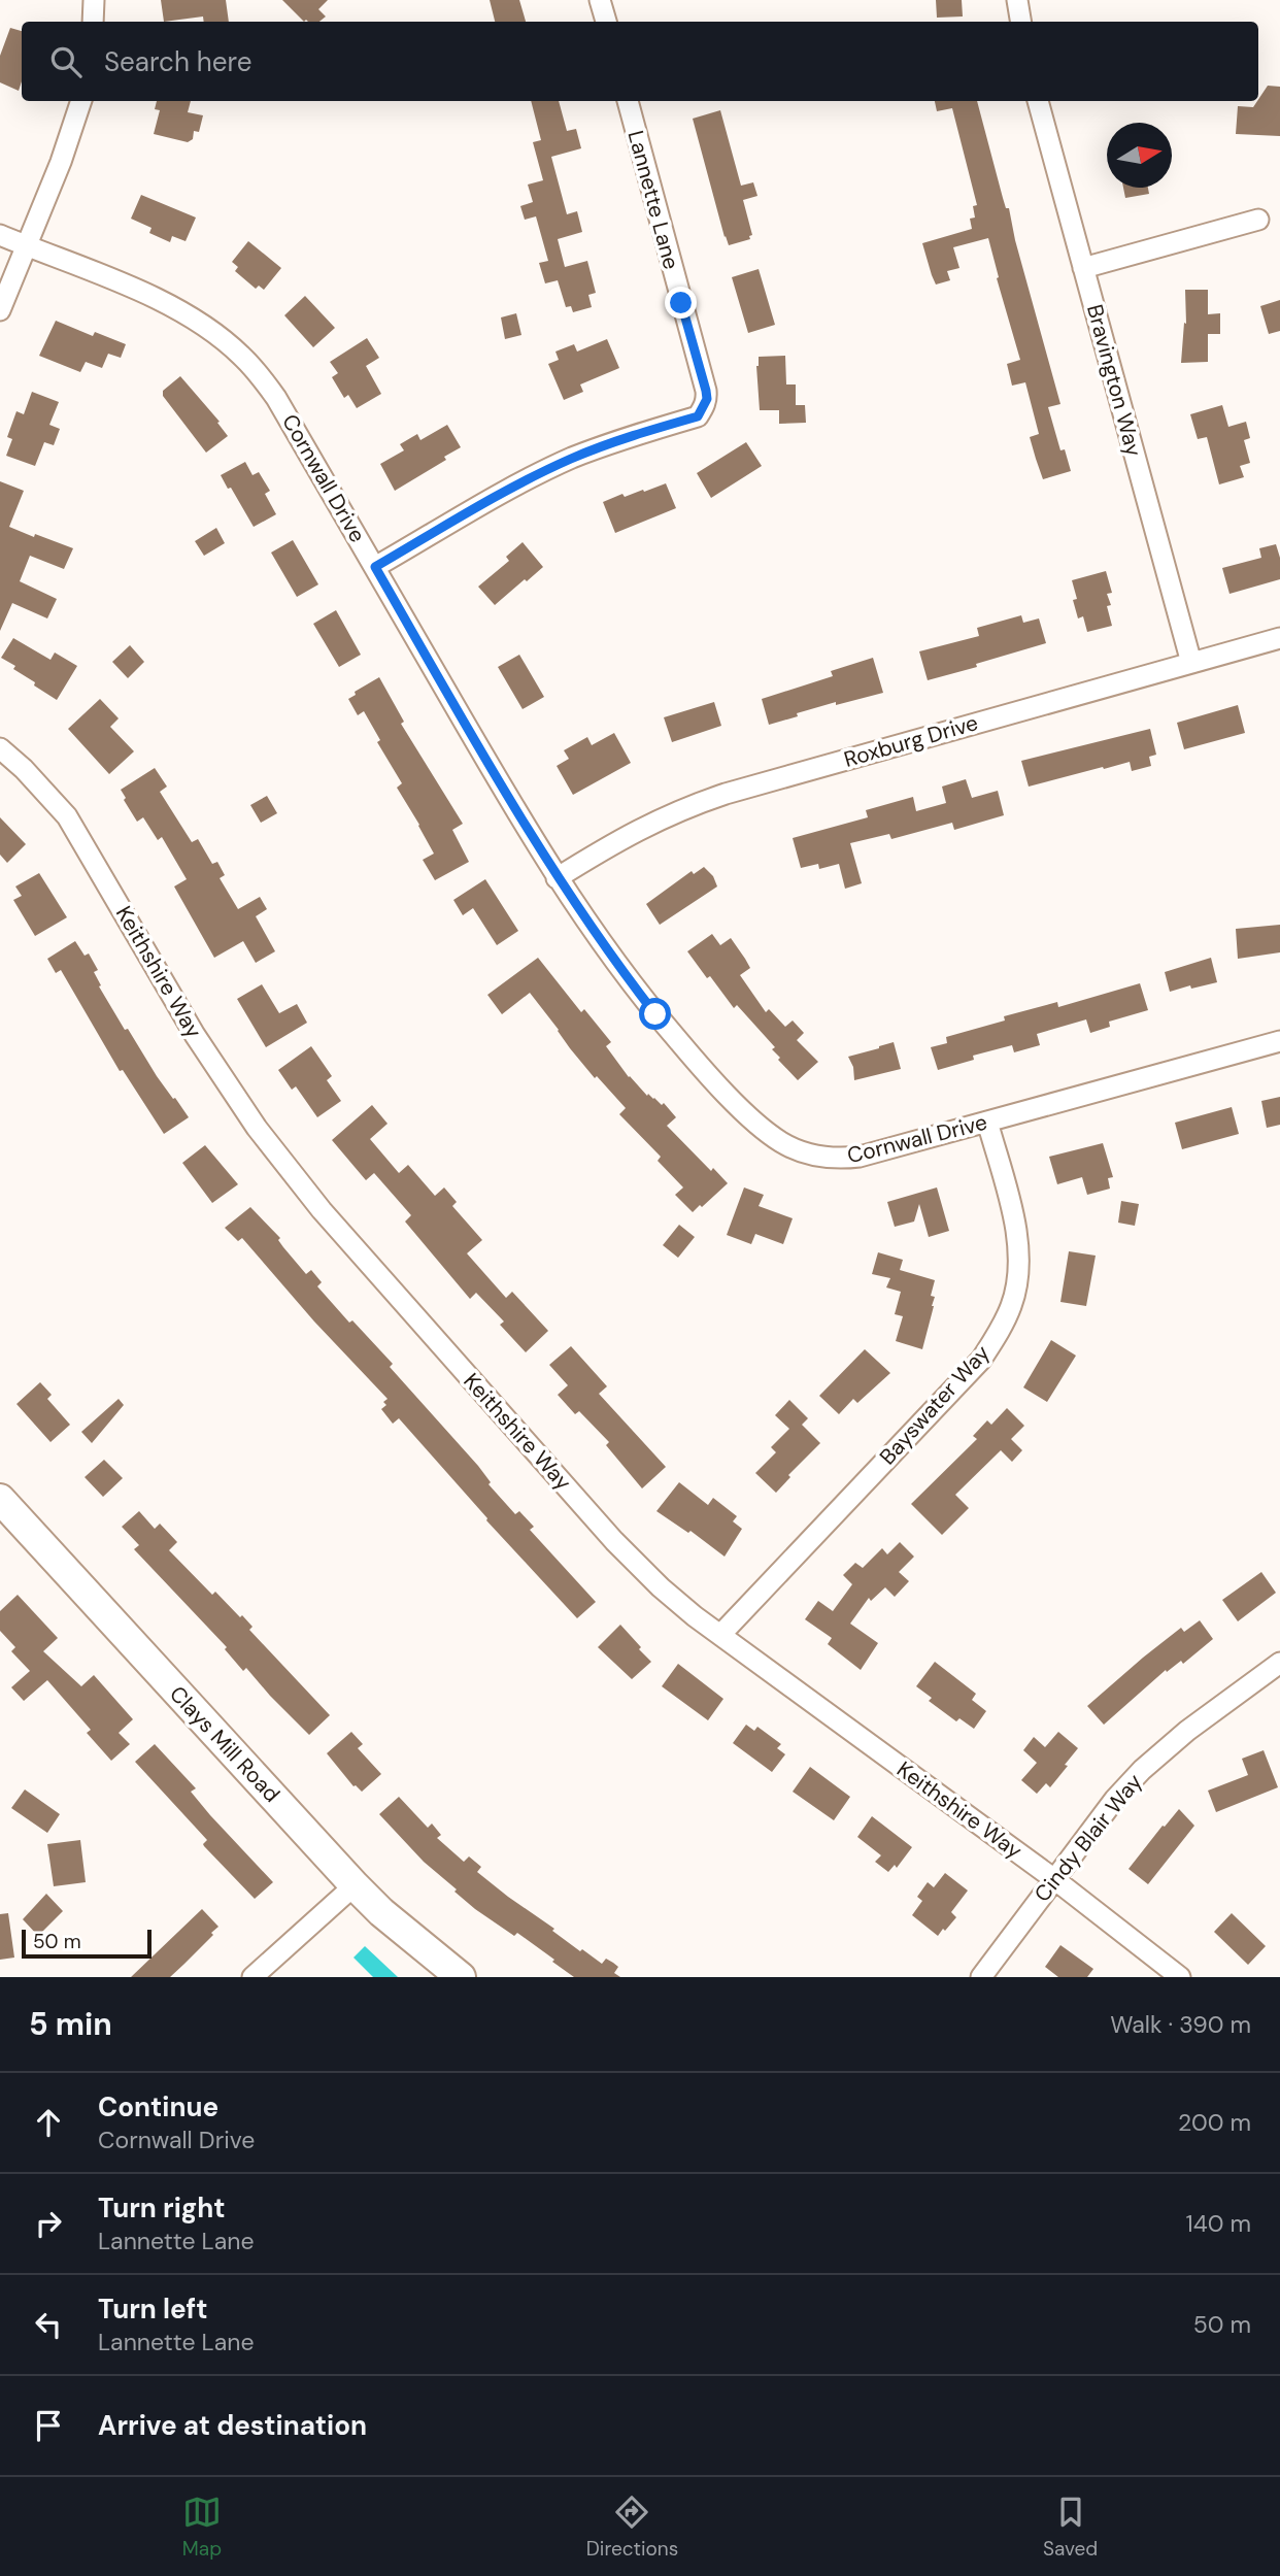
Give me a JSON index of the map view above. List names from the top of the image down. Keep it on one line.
{"streets":{"main road":["Clays Mill Road"],"street":["Lannette Lane","Bravington Way","Cornwall Drive","Roxburg Drive","Keithshire Way","Bayswater Way","Cindy Blair Way"]},"crossings":[["Lannette Lane","Cornwall Drive"],["Bravington Way","Roxburg Drive"],["Cornwall Drive","Roxburg Drive"],["Cornwall Drive","Bayswater Way"],["Keithshire Way","Bayswater Way"],["Keithshire Way","Cindy Blair Way"]],"scale_bar":"50 m","north":"right","page":{"search":"Search here","scale":"50 m","heading":["5 min","Walk · 390 m"],"list":[["Continue","Cornwall Drive","200 m"],["Turn right","Lannette Lane","140 m"],["Turn left","Lannette Lane","50 m"],"Arrive at destination"],"nav":["Map","Directions","Saved"]}}
